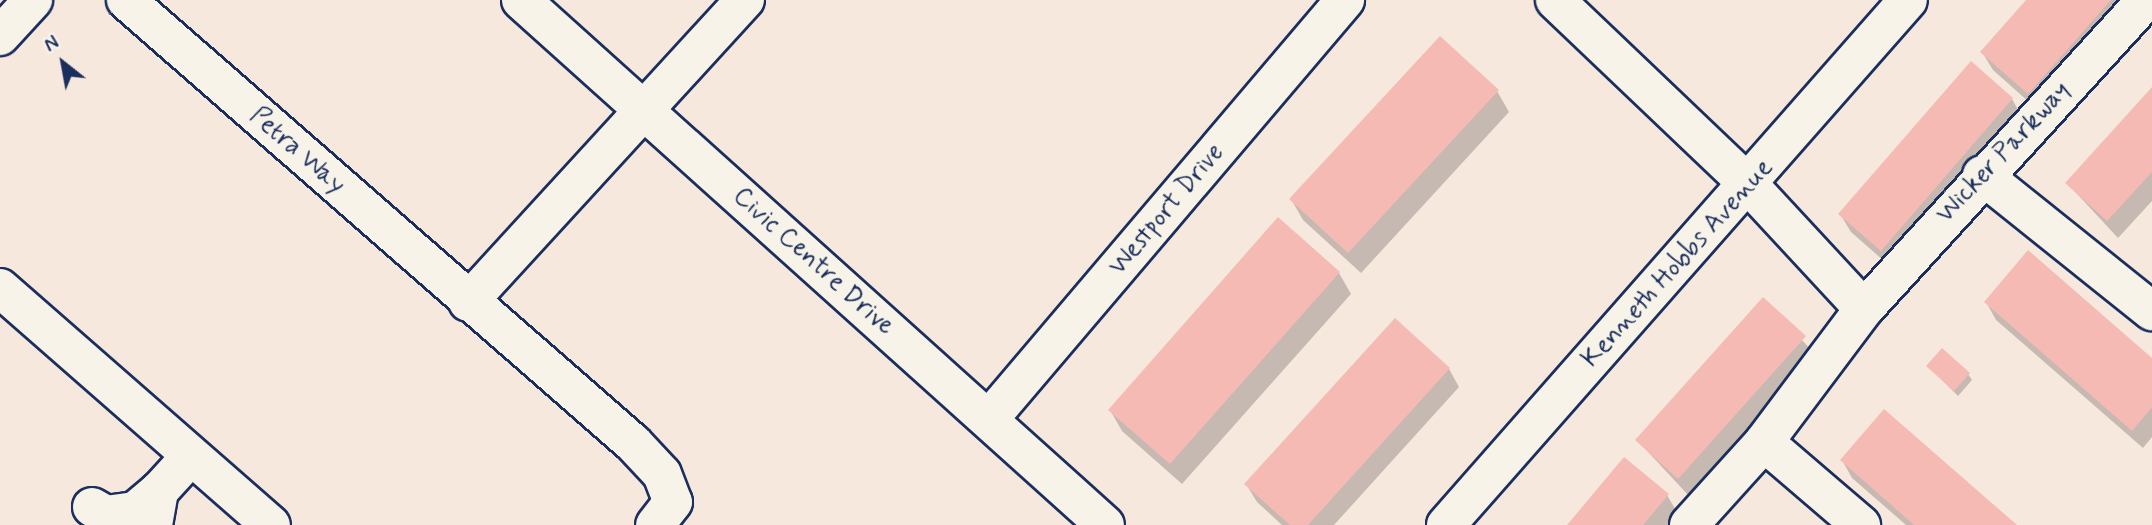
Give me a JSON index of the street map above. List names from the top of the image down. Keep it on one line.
{"streets":{"street":["Petra Way","Wicker Parkway","Westport Drive","Civic Centre Drive","Kenneth Hobbs Avenue"]},"crossings":[["Westport Drive","Civic Centre Drive"]],"north":"top left"}
